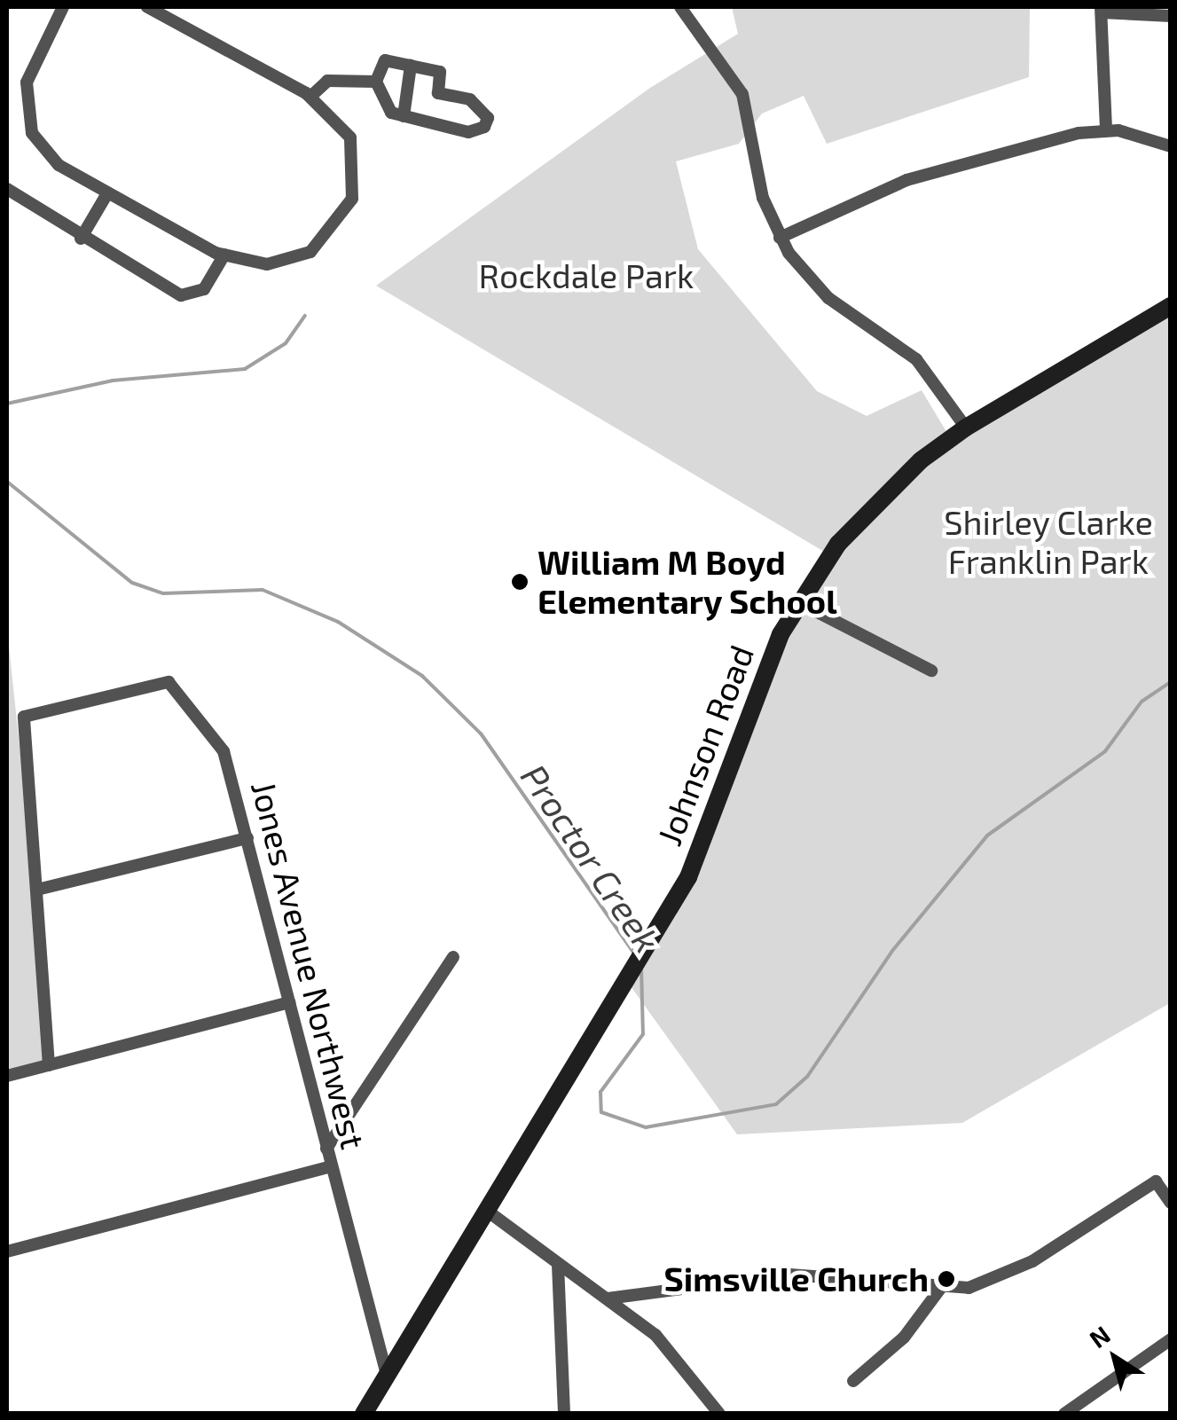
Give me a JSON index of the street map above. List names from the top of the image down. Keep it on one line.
{"streets":{"street":["Johnson Road","Jones Avenue Northwest"]},"crossings":[["Johnson Road","Jones Avenue Northwest"]],"water":["Proctor Creek"],"parks":["Rockdale Park","Shirley Clarke Franklin Park"],"places":["William M Boyd Elementary School","Simsville Church"],"north":"top left"}
